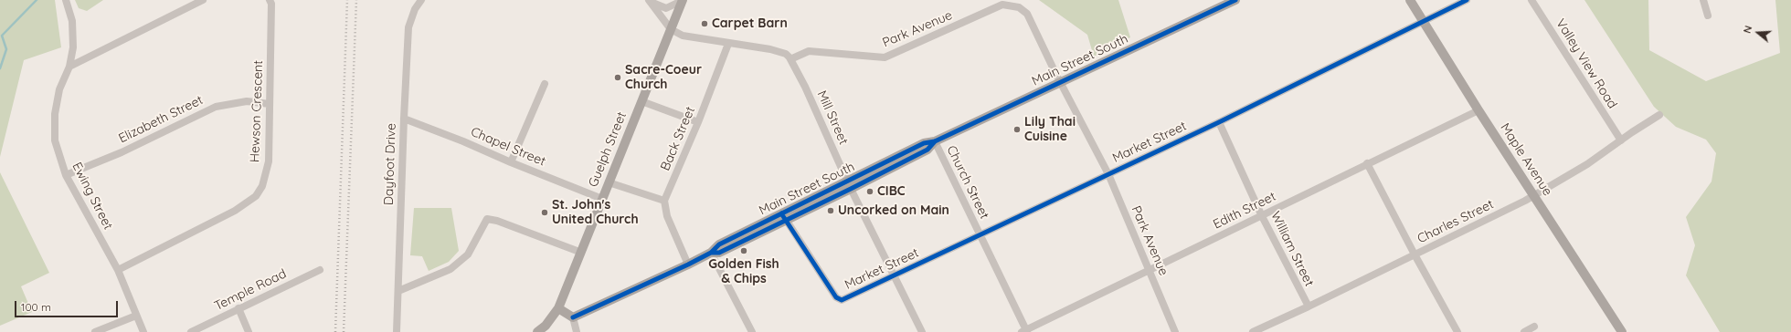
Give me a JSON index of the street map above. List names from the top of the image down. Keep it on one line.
{"streets":{"main road":["Main Street South","Guelph Street","Maple Avenue"],"street":["Park Avenue","Valley View Road","Hewson Crescent","Mill Street","Elizabeth Street","Back Street","Market Street","Chapel Street","Dayfoot Drive","Church Street","Ewing Street","Edith Street","Charles Street","William Street","Temple Road"]},"crossings":[["Park Avenue","Main Street South"],["Park Avenue","Mill Street"],["Park Avenue","Market Street"],["Park Avenue","Edith Street"],["Main Street South","Mill Street"],["Main Street South","Market Street"],["Main Street South","Church Street"],["Valley View Road","Charles Street"],["Hewson Crescent","Elizabeth Street"],["Hewson Crescent","Ewing Street"],["Mill Street","Market Street"],["Elizabeth Street","Ewing Street"],["Market Street","Maple Avenue"],["Market Street","Church Street"],["Market Street","William Street"],["Chapel Street","Guelph Street"],["Chapel Street","Dayfoot Drive"],["Maple Avenue","Edith Street"],["Maple Avenue","Charles Street"],["Church Street","Edith Street"],["Edith Street","William Street"],["Charles Street","William Street"]],"places":["Carpet Barn","Sacre-Coeur Church","Lily Thai Cuisine","CIBC","Uncorked on Main","St. John's United Church","Golden Fish & Chips"],"scale_bar":"100 m","north":"left"}
